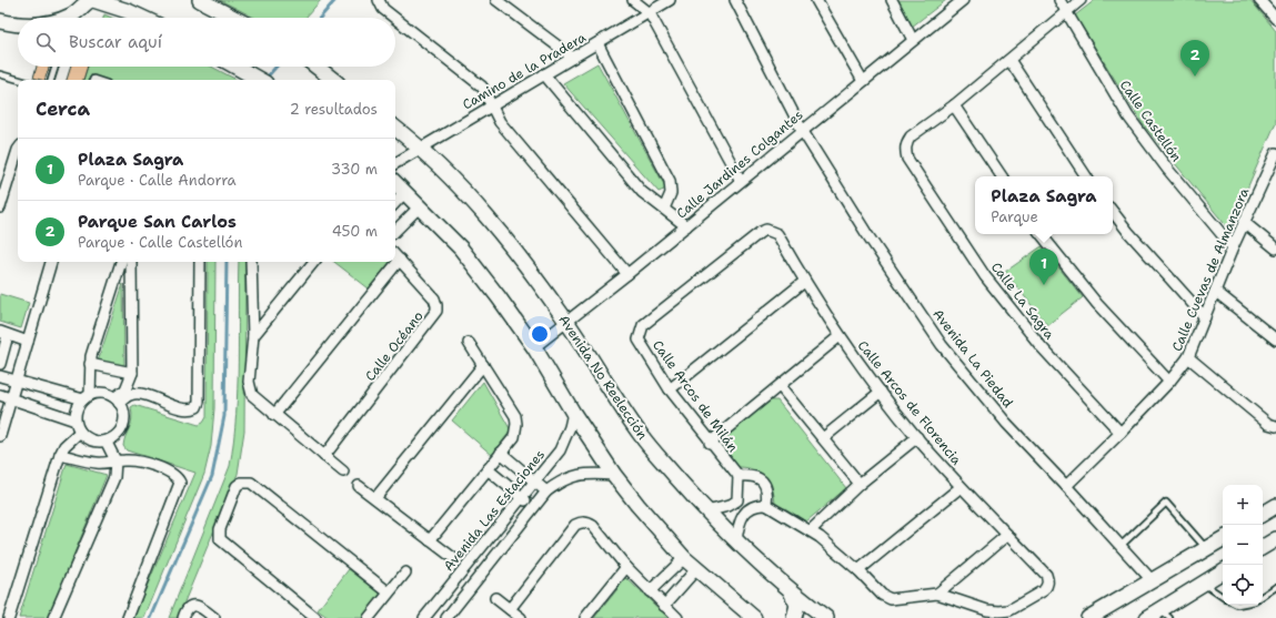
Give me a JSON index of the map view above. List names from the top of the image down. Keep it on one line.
{"streets":{"main road":["Avenida No Reelección"],"street":["Camino de la Pradera","Calle Castellón","Calle Jardines Colgantes","Calle Cuevas de Almanzora","Calle La Sagra","Calle Océano","Avenida La Piedad","Calle Arcos de Milán","Calle Arcos de Florencia","Avenida Las Estaciones"]},"crossings":[["Camino de la Pradera","Avenida No Reelección"],["Calle Castellón","Calle Cuevas de Almanzora"],["Calle Jardines Colgantes","Avenida La Piedad"],["Calle Jardines Colgantes","Avenida No Reelección"],["Calle Cuevas de Almanzora","Calle La Sagra"],["Calle Cuevas de Almanzora","Avenida La Piedad"],["Calle Arcos de Milán","Calle Arcos de Florencia"]],"page":{"search":"Buscar aquí","pins":["2","1"],"heading":["Cerca","2 resultados"],"list":[{"mark":"1","name":"Plaza Sagra","note":"Parque · Calle Andorra","value":"330 m"},{"mark":"2","name":"Parque San Carlos","note":"Parque · Calle Castellón","value":"450 m"}],"popup":["Plaza Sagra","Parque"],"map_buttons":["+","−"]}}
